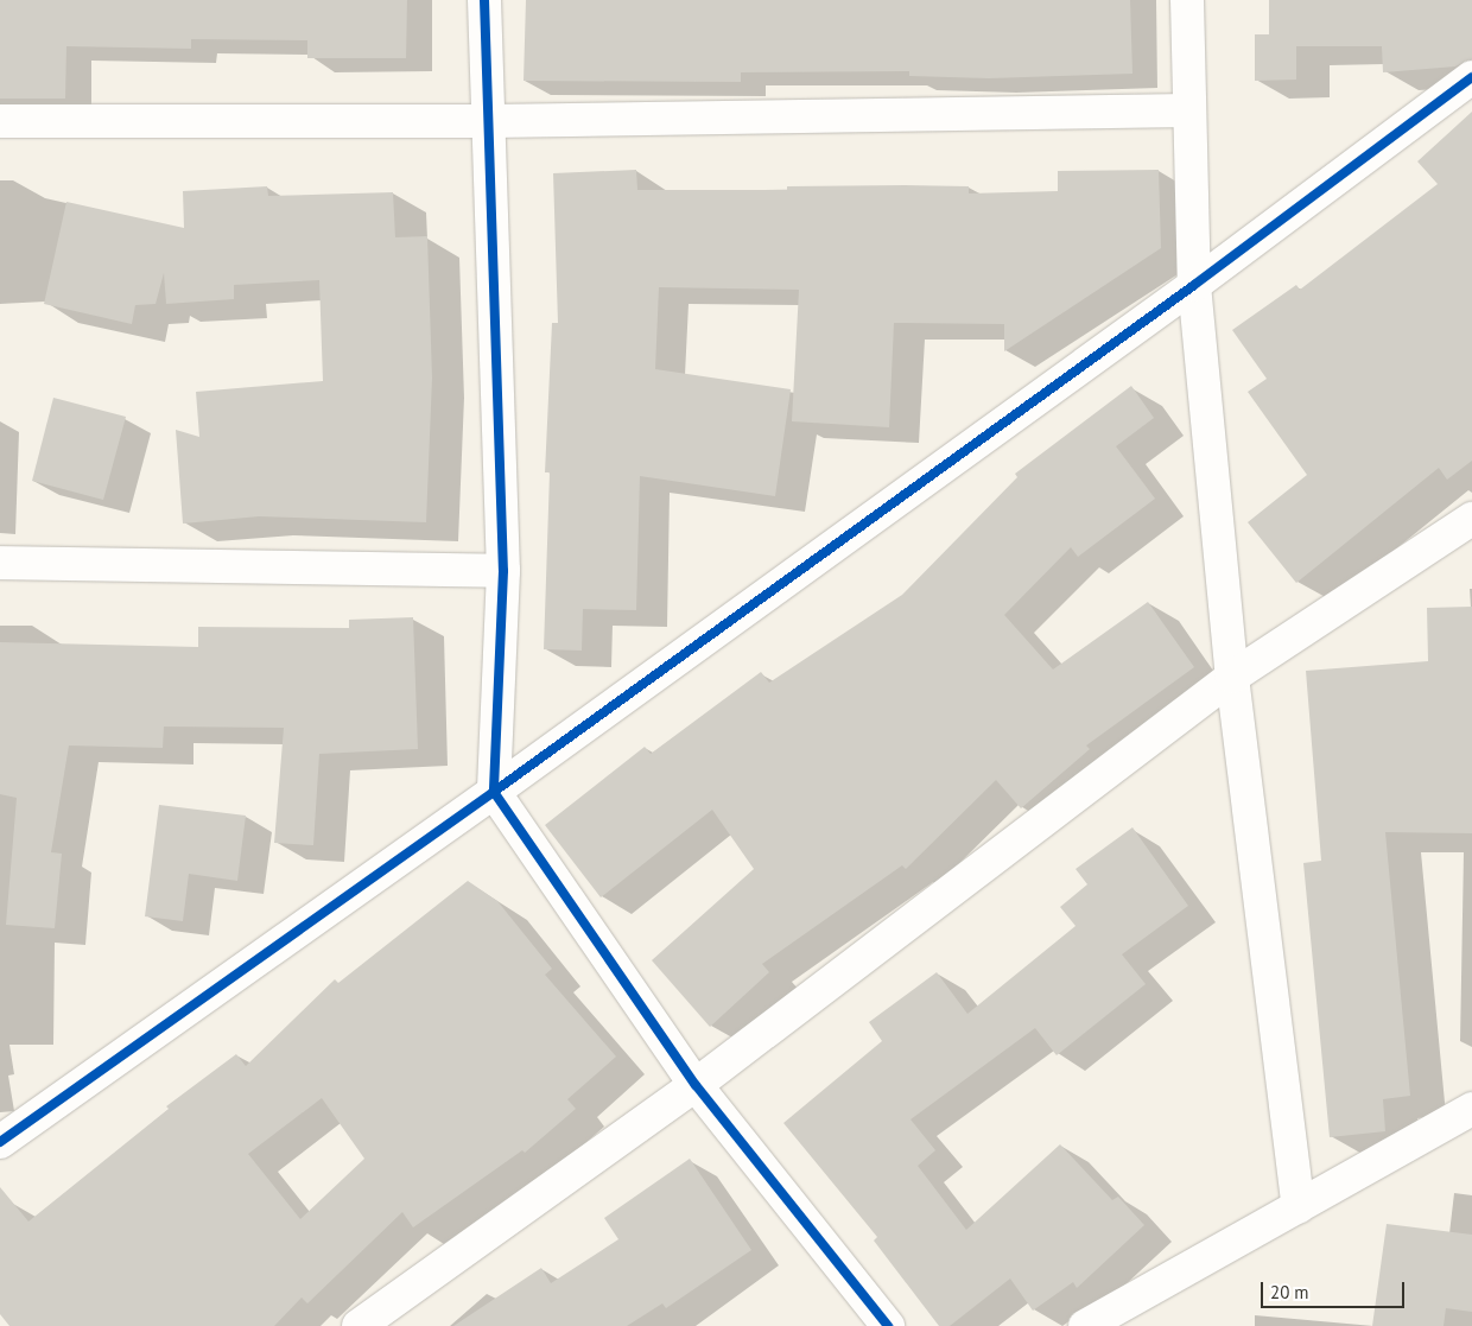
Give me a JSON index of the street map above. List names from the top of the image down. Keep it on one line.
{"scale_bar":"20 m"}
